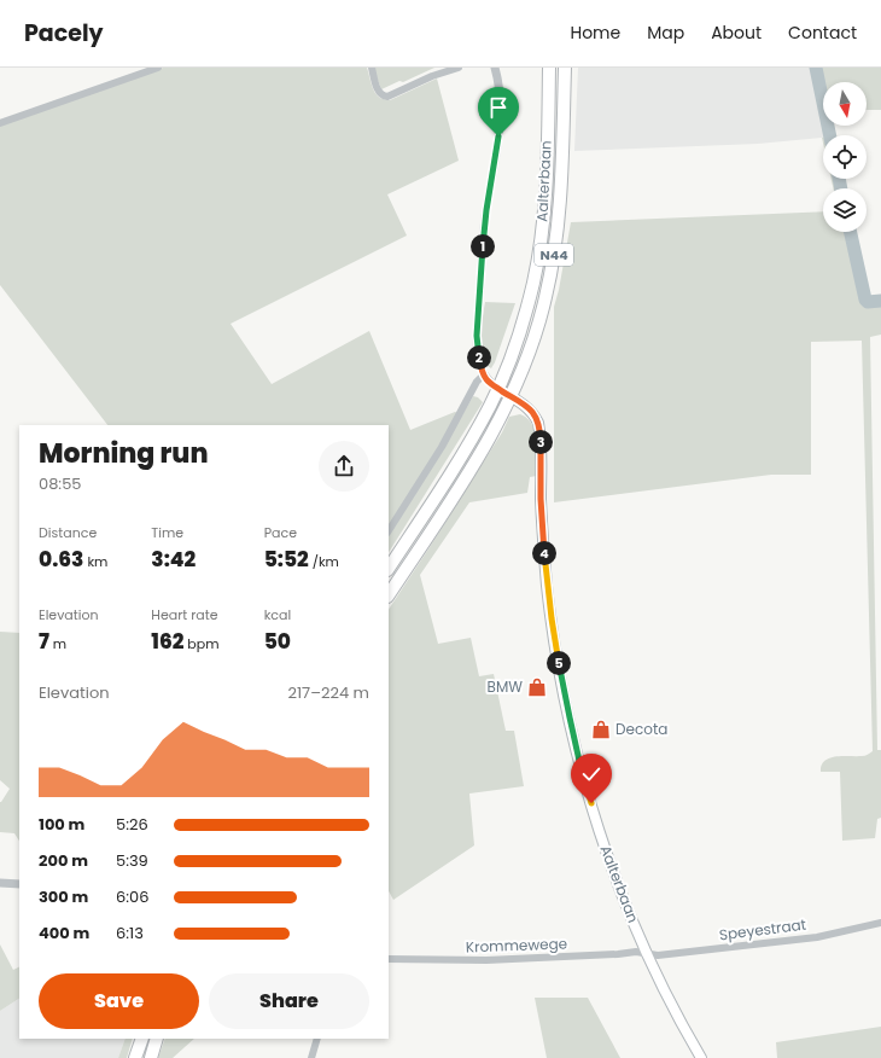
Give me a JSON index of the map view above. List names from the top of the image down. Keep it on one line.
{"streets":{"highway":["Aalterbaan","N44"],"street":["Speyestraat","Krommewege"]},"crossings":[["Aalterbaan","N44"],["Aalterbaan","Speyestraat"],["Aalterbaan","Krommewege"],["Speyestraat","Krommewege"]],"places":{"shop":["BMW","Decota"]},"north":"bottom","page":{"header":"Pacely","nav":["Home","Map","About","Contact"],"pins":["1","2","3","4","5"],"heading":["Morning run","08:55"],"stats":[["Distance","0.63 km"],["Time","3:42"],["Pace","5:52 /km"],["Elevation","7 m"],["Heart rate","162 bpm"],["kcal","50"]],"chart":["Elevation","217–224 m"],"list":[{"name":"100 m","note":"5:26"},{"name":"200 m","note":"5:39"},{"name":"300 m","note":"6:06"},{"name":"400 m","note":"6:13"}],"buttons":["Save","Share"]}}
